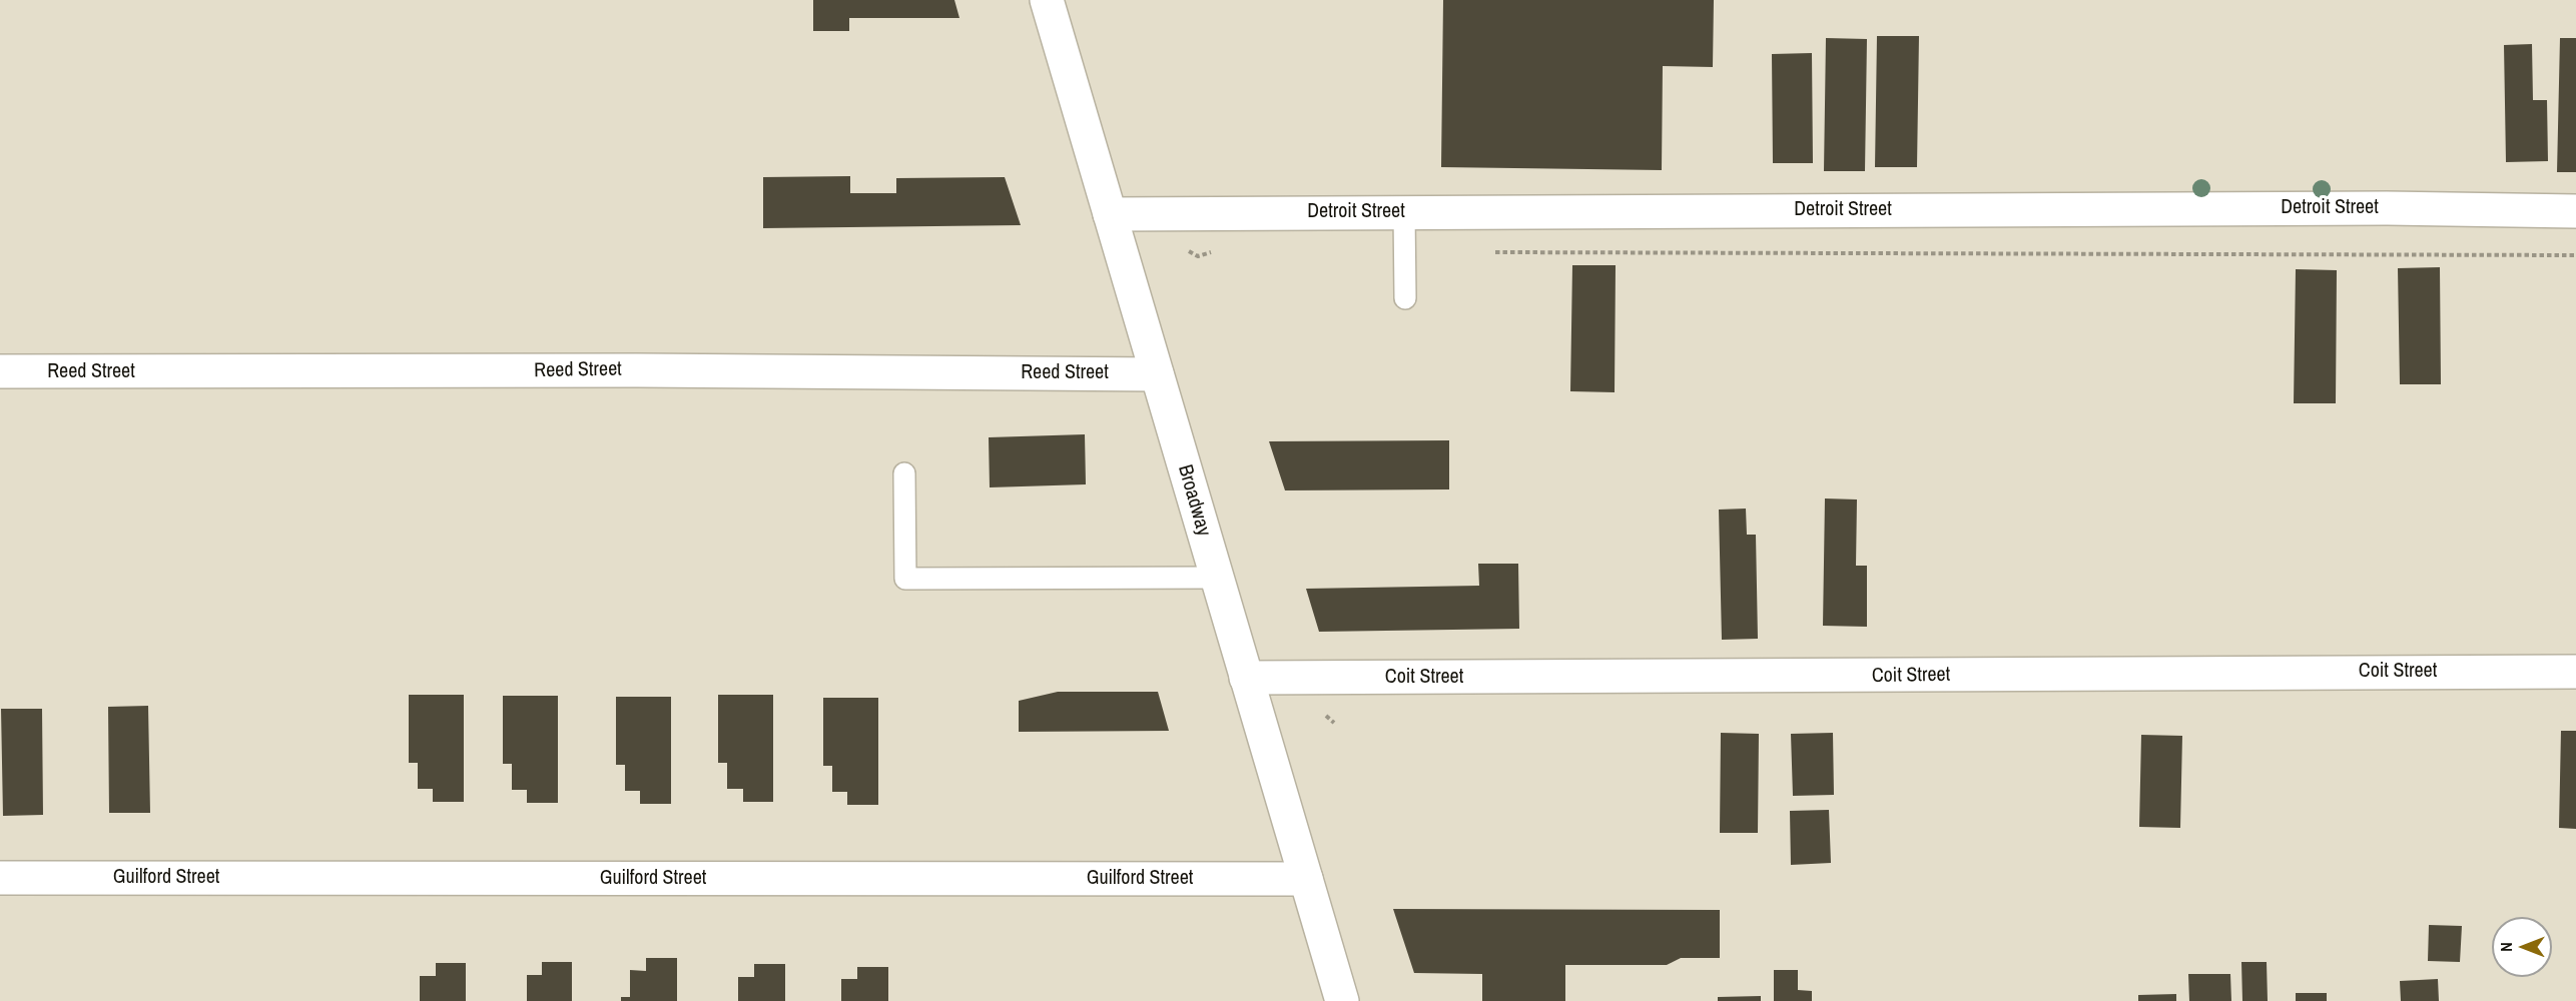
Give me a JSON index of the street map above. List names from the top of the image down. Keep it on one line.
{"streets":{"street":["Detroit Street","Reed Street","Broadway","Coit Street","Guilford Street"]},"crossings":[["Detroit Street","Broadway"],["Reed Street","Broadway"],["Broadway","Coit Street"],["Broadway","Guilford Street"]],"north":"left"}
